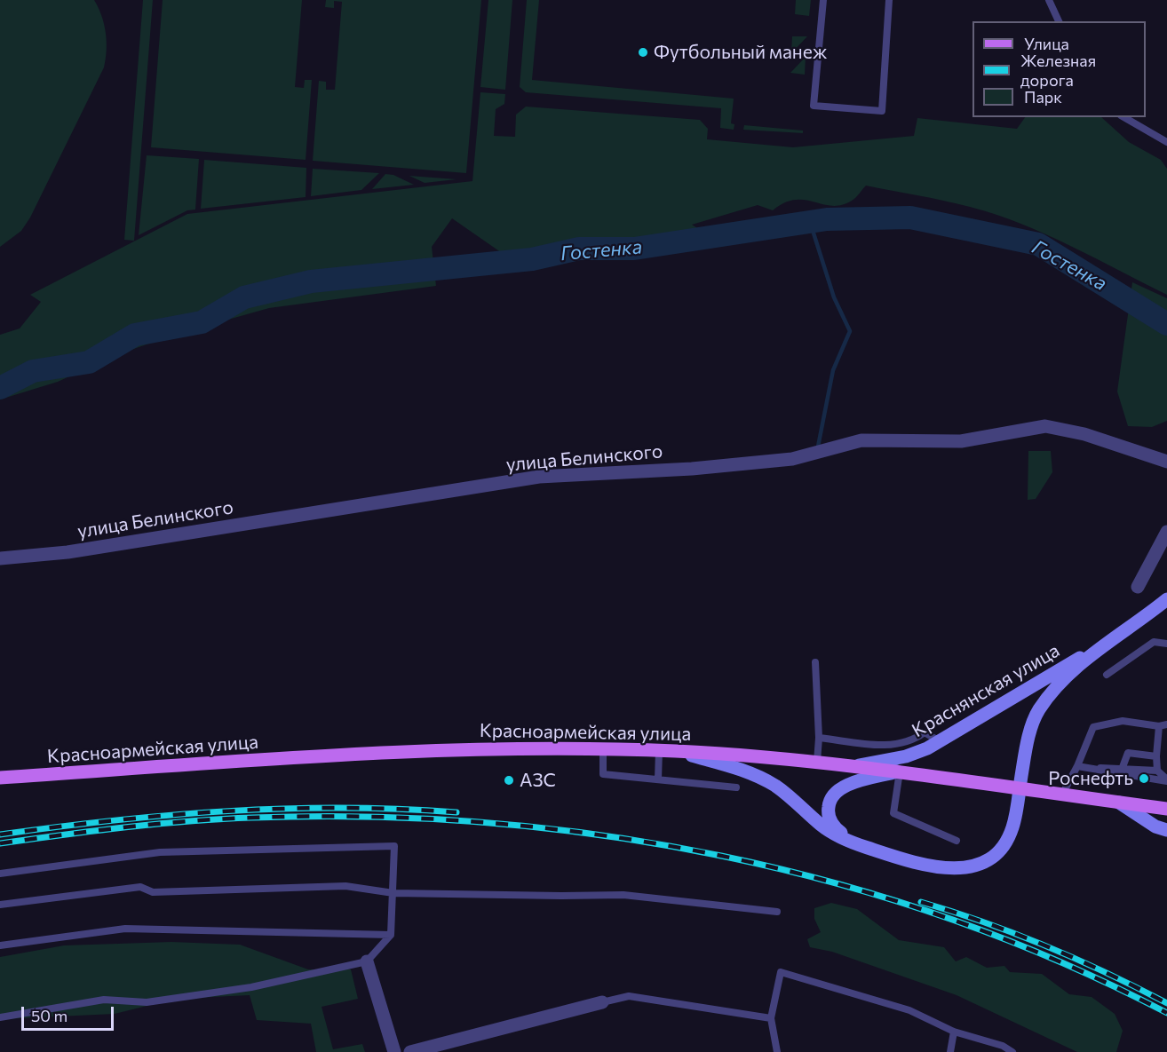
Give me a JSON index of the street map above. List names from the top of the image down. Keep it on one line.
{"streets":{"main road":["Краснянская улица","Красноармейская улица"],"street":["улица Белинского"]},"crossings":[["Краснянская улица","Красноармейская улица"]],"water":["Гостенка"],"places":["Футбольный манеж","Роснефть","АЗС"],"legend":["Улица","Железная дорога","Парк"],"scale_bar":"50 m"}
